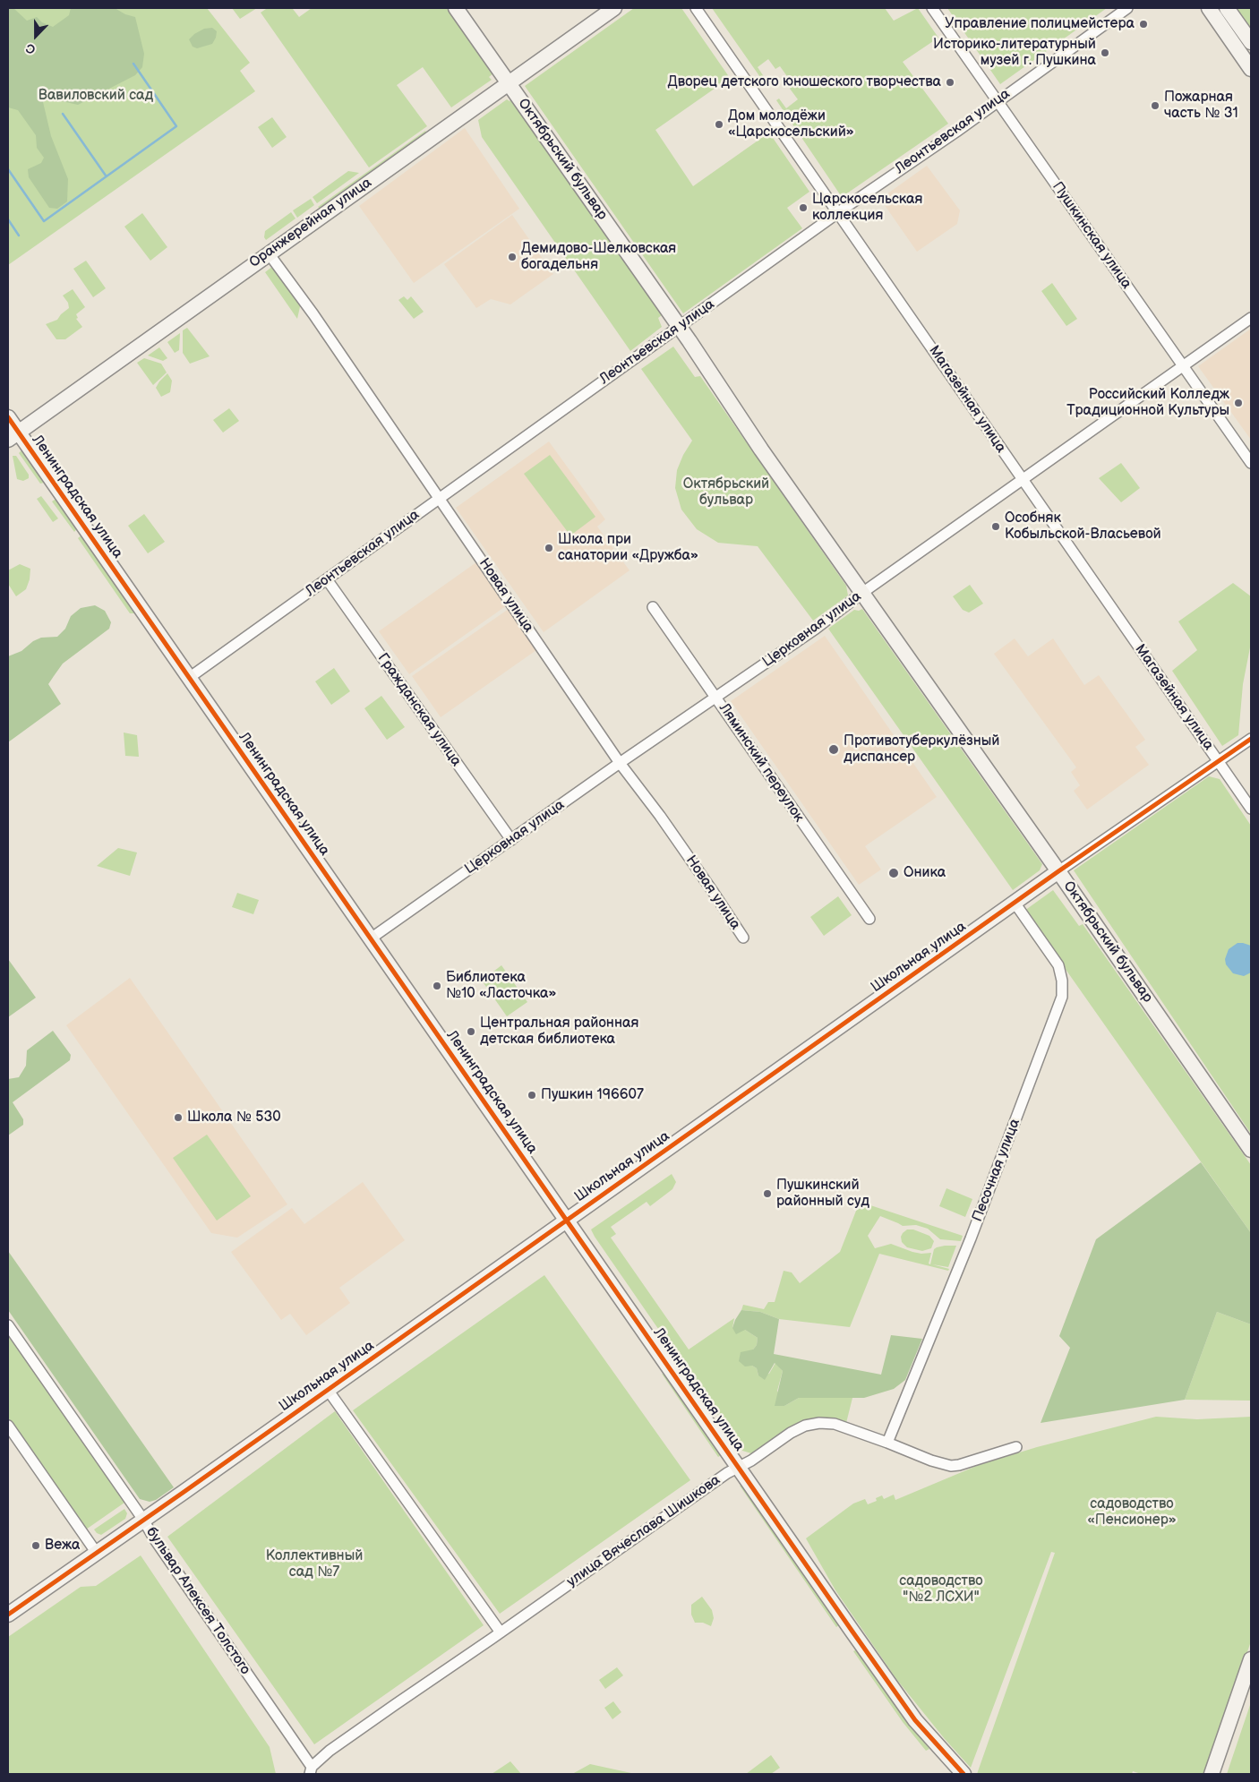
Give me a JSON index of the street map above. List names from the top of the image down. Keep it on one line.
{"streets":{"street":["Леонтьевская улица","Октябрьский бульвар","Оранжерейная улица","Пушкинская улица","Магазейная улица","Ленинградская улица","Новая улица","Церковная улица","Гражданская улица","Ляминский переулок","Школьная улица","Песочная улица","улица Вячеслава Шишкова","бульвар Алексея Толстого"]},"crossings":[["Леонтьевская улица","Октябрьский бульвар"],["Леонтьевская улица","Пушкинская улица"],["Леонтьевская улица","Магазейная улица"],["Леонтьевская улица","Ленинградская улица"],["Леонтьевская улица","Новая улица"],["Леонтьевская улица","Гражданская улица"],["Октябрьский бульвар","Оранжерейная улица"],["Октябрьский бульвар","Церковная улица"],["Октябрьский бульвар","Школьная улица"],["Оранжерейная улица","Ленинградская улица"],["Оранжерейная улица","Новая улица"],["Пушкинская улица","Церковная улица"],["Магазейная улица","Церковная улица"],["Магазейная улица","Школьная улица"],["Ленинградская улица","Церковная улица"],["Ленинградская улица","Школьная улица"],["Ленинградская улица","улица Вячеслава Шишкова"],["Новая улица","Церковная улица"],["Церковная улица","Гражданская улица"],["Церковная улица","Ляминский переулок"],["Школьная улица","Песочная улица"],["Школьная улица","бульвар Алексея Толстого"],["Песочная улица","улица Вячеслава Шишкова"],["улица Вячеслава Шишкова","бульвар Алексея Толстого"]],"parks":["Вавиловский сад","Октябрьский бульвар","садоводство «Пенсионер»","Коллективный сад №7","садоводство \"№2 ЛСХИ\""],"places":["Управление полицмейстера","Историко-литературный музей г. Пушкина","Дворец детского юношеского творчества","Пожарная часть № 31","Дом молодёжи «Царскосельский»","Царскосельская коллекция","Демидово-Шелковская богадельня","Российский Колледж Традиционной Культуры","Особняк Кобыльской-Власьевой","Школа при санатории «Дружба»","Противотуберкулёзный диспансер","Оника","Библиотека №10 «Ласточка»","Центральная районная детская библиотека","Пушкин 196607","Школа № 530","Пушкинский районный суд","Вежа"],"north":"bottom"}
